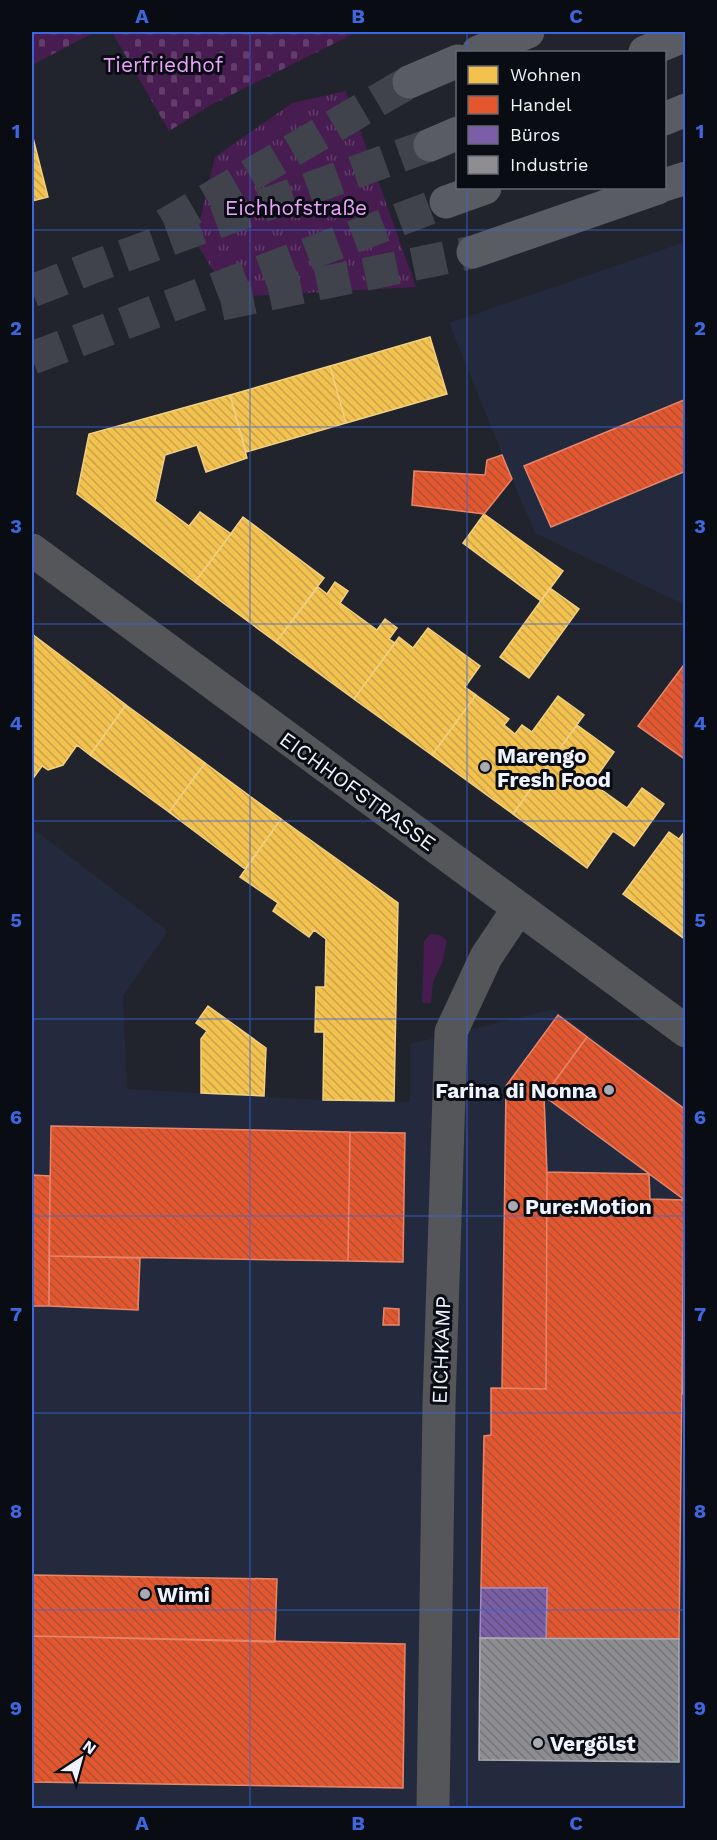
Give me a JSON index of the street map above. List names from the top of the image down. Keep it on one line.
{"streets":{"street":["EICHHOFSTRASSE","EICHKAMP"]},"crossings":[["EICHHOFSTRASSE","EICHKAMP"]],"parks":["Tierfriedhof","Eichhofstraße"],"places":["Marengo Fresh Food","Farina di Nonna","Pure:Motion","Wimi","Vergölst"],"legend":["Wohnen","Handel","Büros","Industrie"],"north":"top right","grid":{"columns":["A","B","C"],"rows":["1","2","3","4","5","6","7","8","9"]}}
